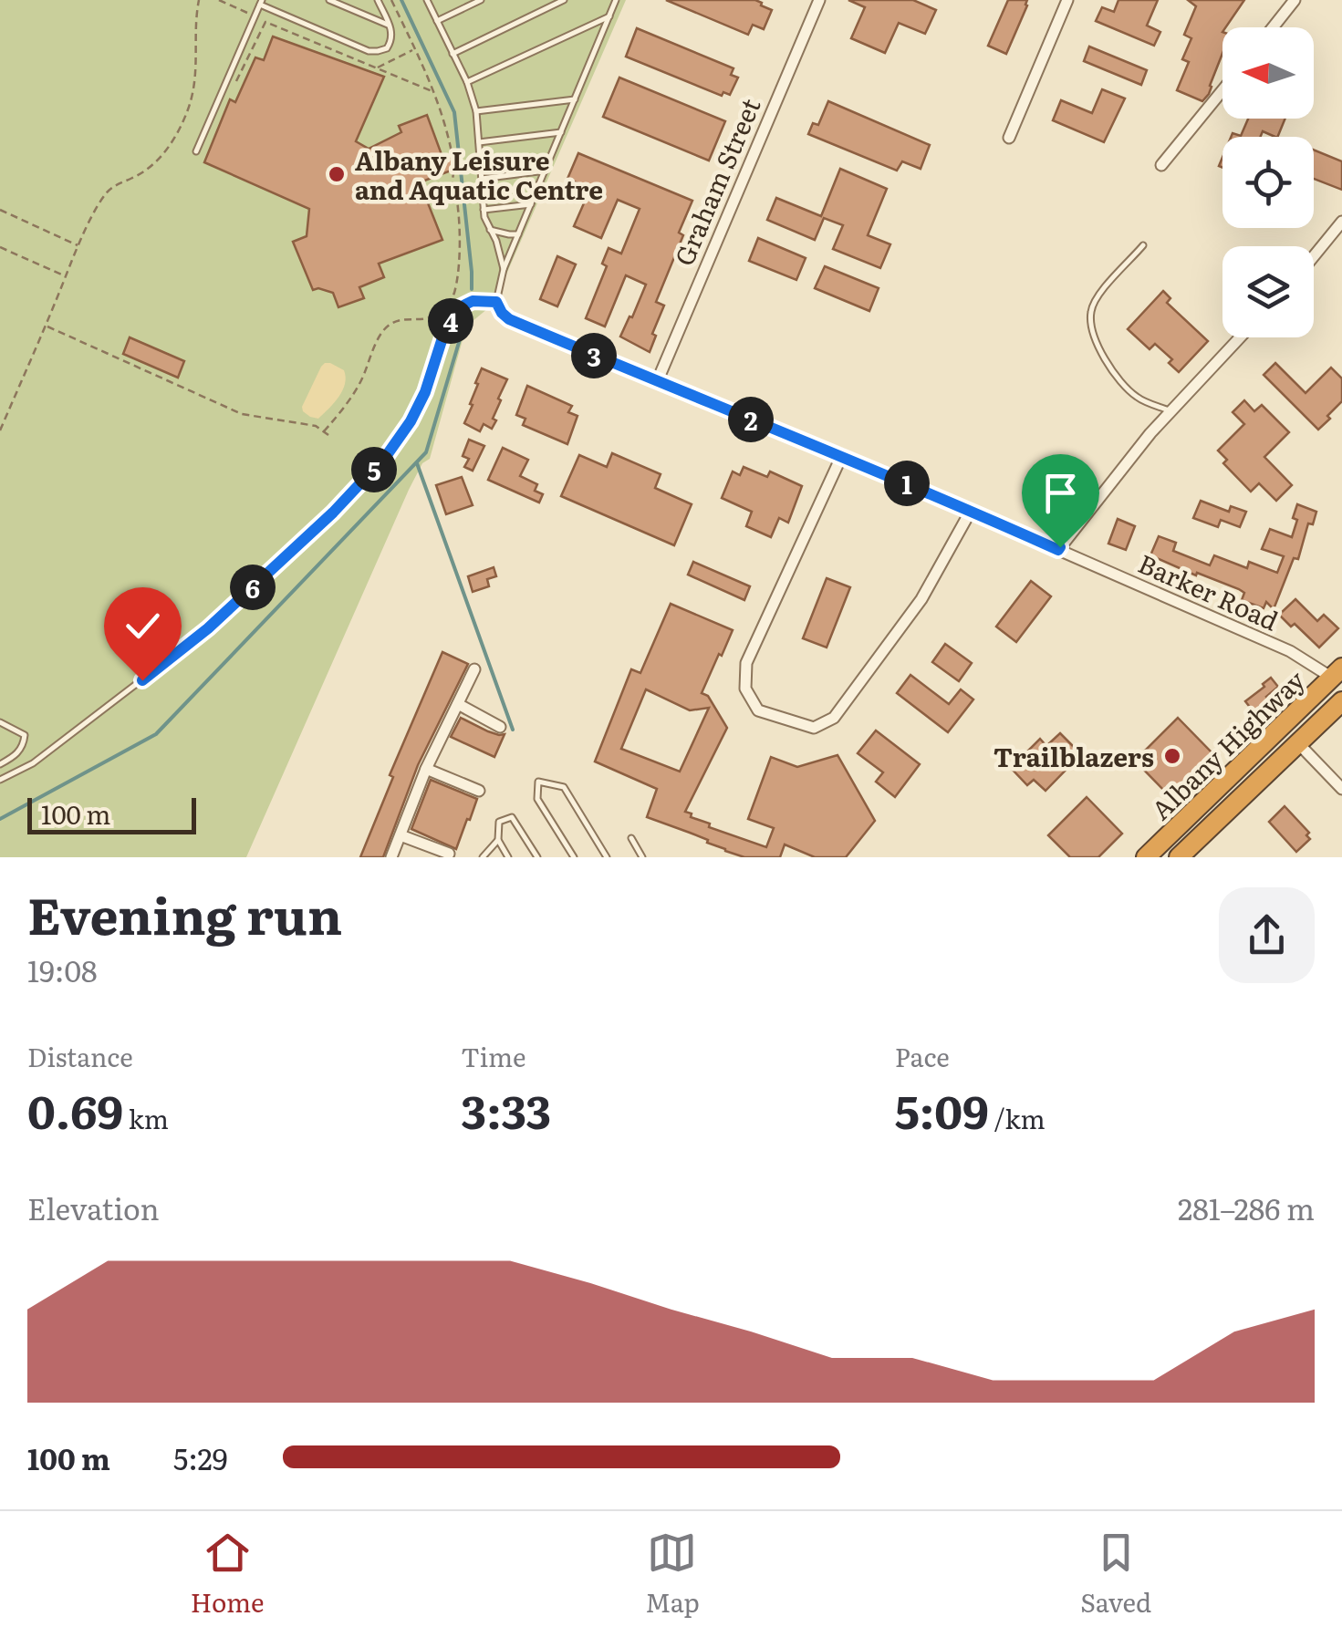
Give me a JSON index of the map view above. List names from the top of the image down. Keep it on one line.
{"streets":{"highway":["Albany Highway"],"street":["Graham Street","Barker Road"]},"crossings":[["Graham Street","Barker Road"],["Barker Road","Albany Highway"]],"places":["Albany Leisure and Aquatic Centre","Trailblazers"],"scale_bar":"100 m","north":"left","page":{"pins":["4","3","2","5","1","6"],"scale":"100 m","heading":["Evening run","19:08"],"stats":[["Distance","0.69 km"],["Time","3:33"],["Pace","5:09 /km"]],"chart":["Elevation","281–286 m"],"list":[{"name":"100 m","note":"5:29"}],"tabs":["Home","Map","Saved"]}}
